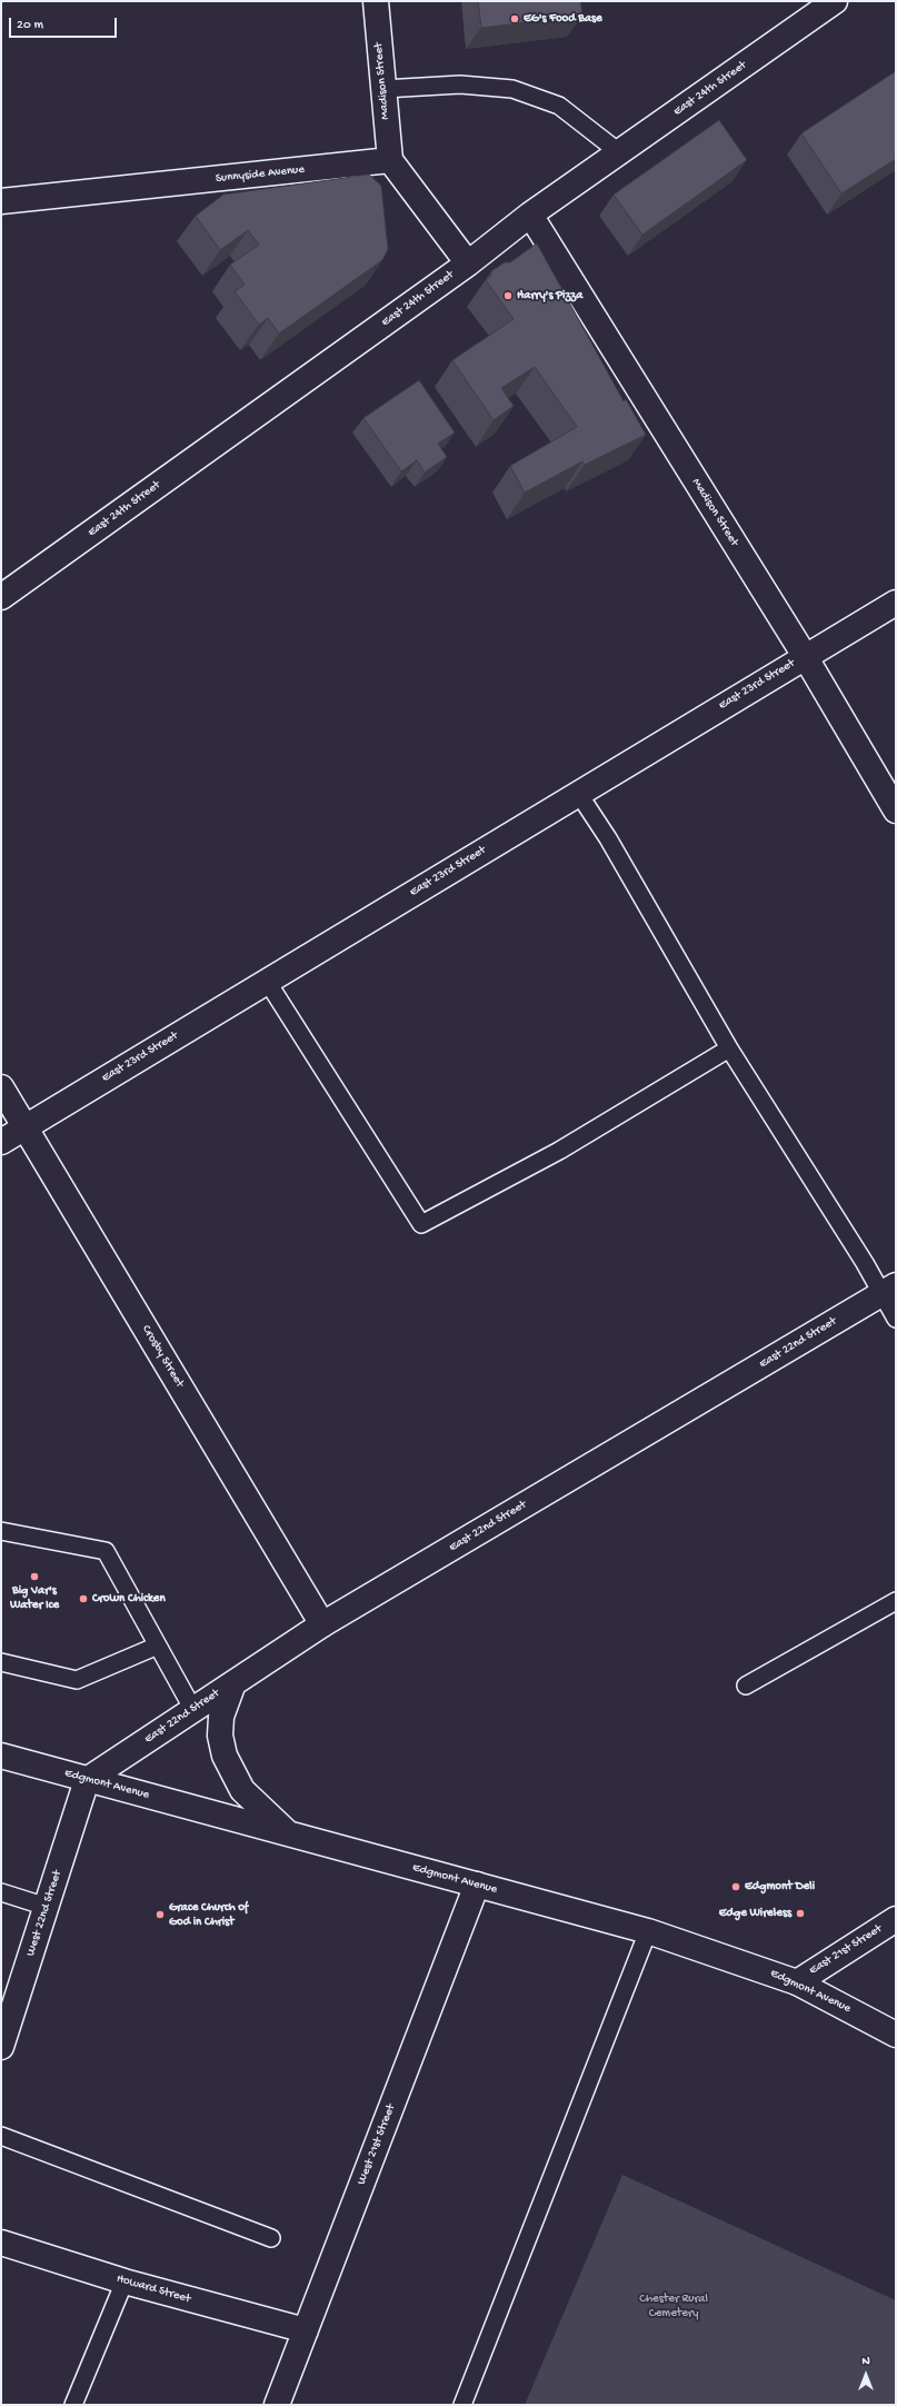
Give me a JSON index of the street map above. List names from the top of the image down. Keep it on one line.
{"streets":{"street":["Madison Street","East 24th Street","Sunnyside Avenue","East 23rd Street","East 22nd Street","Crosby Street","Edgmont Avenue","West 22nd Street","East 21st Street","West 21st Street","Howard Street"]},"crossings":[["Madison Street","East 24th Street"],["Madison Street","Sunnyside Avenue"],["Madison Street","East 23rd Street"],["East 23rd Street","Crosby Street"],["East 22nd Street","Crosby Street"],["East 22nd Street","Edgmont Avenue"],["East 22nd Street","West 22nd Street"],["Edgmont Avenue","West 22nd Street"],["Edgmont Avenue","East 21st Street"],["Edgmont Avenue","West 21st Street"],["West 21st Street","Howard Street"]],"parks":["Chester Rural Cemetery"],"places":["EG's Food Base","Harry's Pizza","Big Var's Water Ice","Crown Chicken","Edgmont Deli","Edge Wireless","Grace Church of God in Christ"],"scale_bar":"20 m","north":"top"}
